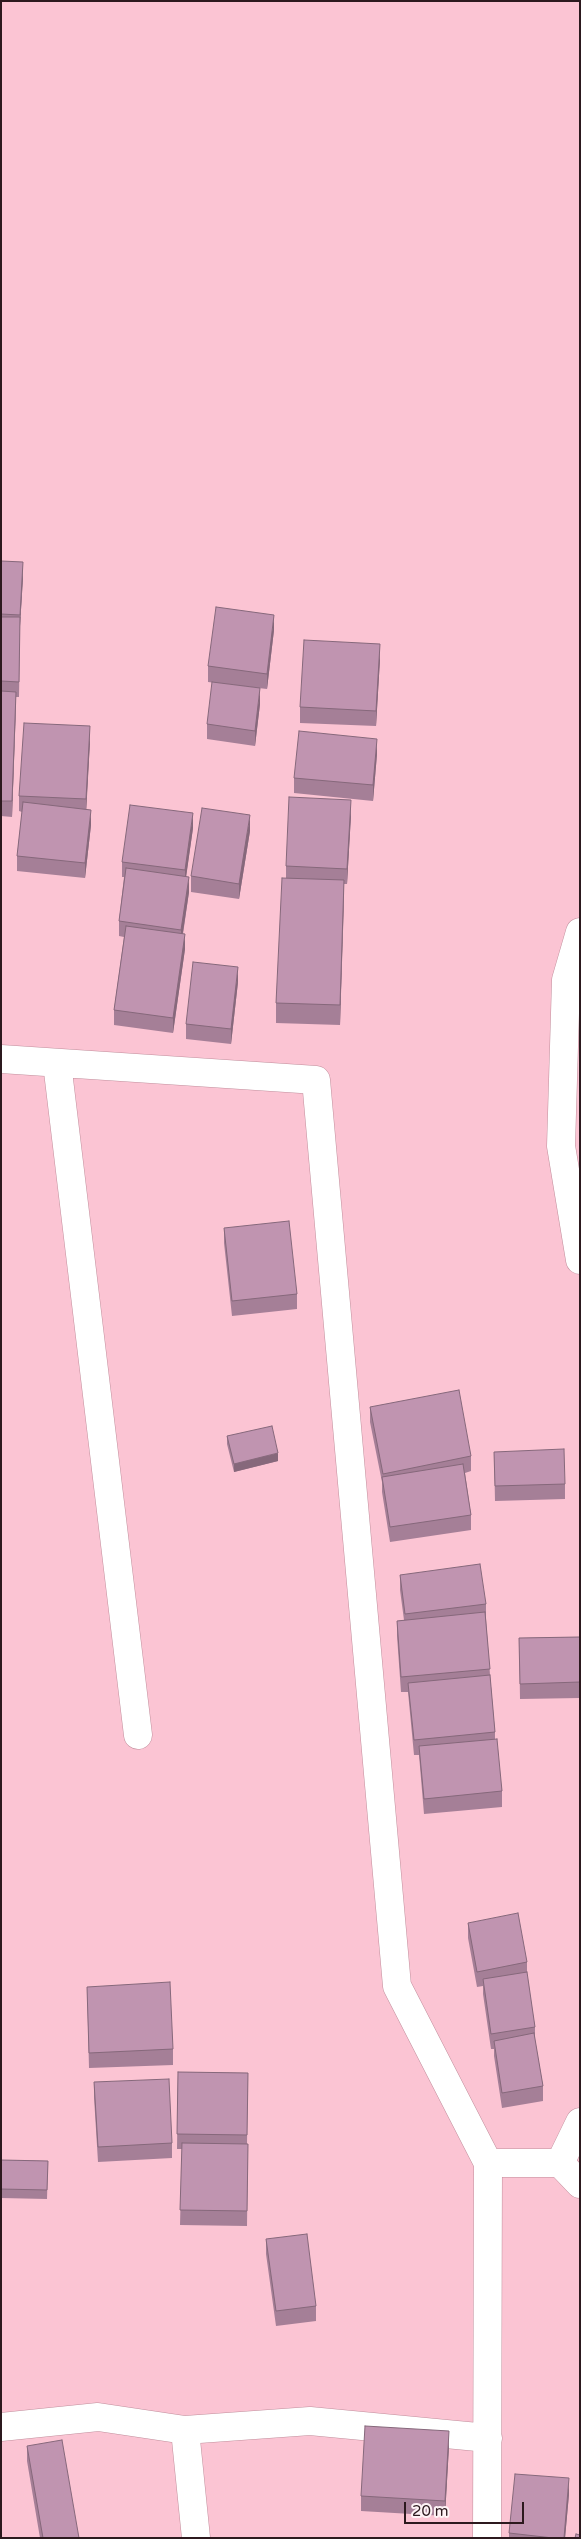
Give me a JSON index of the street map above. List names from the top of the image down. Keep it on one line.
{"scale_bar":"20 m"}
